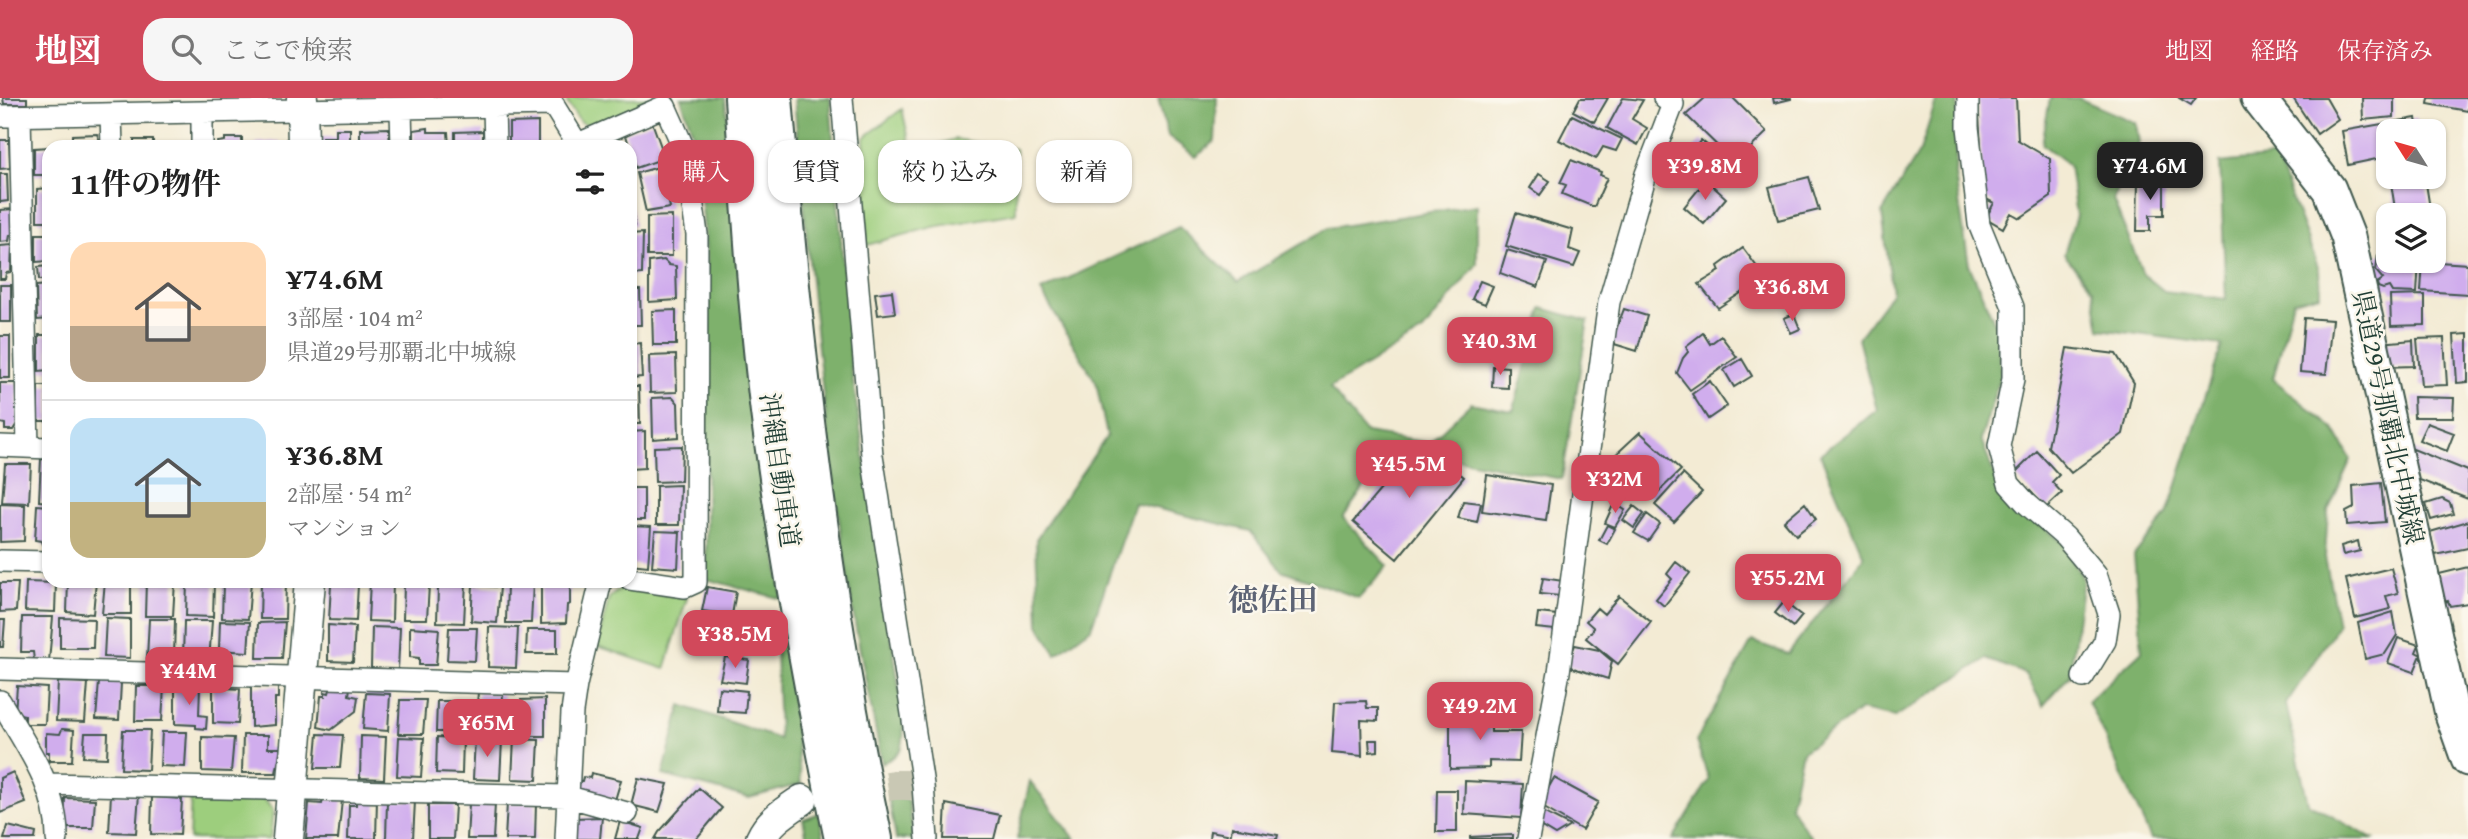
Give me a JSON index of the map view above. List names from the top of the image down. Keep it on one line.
{"streets":{"highway":["沖縄自動車道"],"main road":["県道29号那覇北中城線"]},"districts":["徳佐田"],"north":"top left","page":{"header":"地図","search":"ここで検索","nav":["地図","経路","保存済み"],"chip":["購入","賃貸","絞り込み","新着"],"heading":"11件の物件","price":["¥39.8M","¥74.6M","¥36.8M","¥40.3M","¥45.5M","¥32M","¥55.2M","¥38.5M","¥44M","¥49.2M","¥65M"],"list":[{"name":"¥74.6M","note":"3部屋 · 104 m² · 県道29号那覇北中城線"},{"name":"¥36.8M","note":"2部屋 · 54 m² · マンション"}]}}
